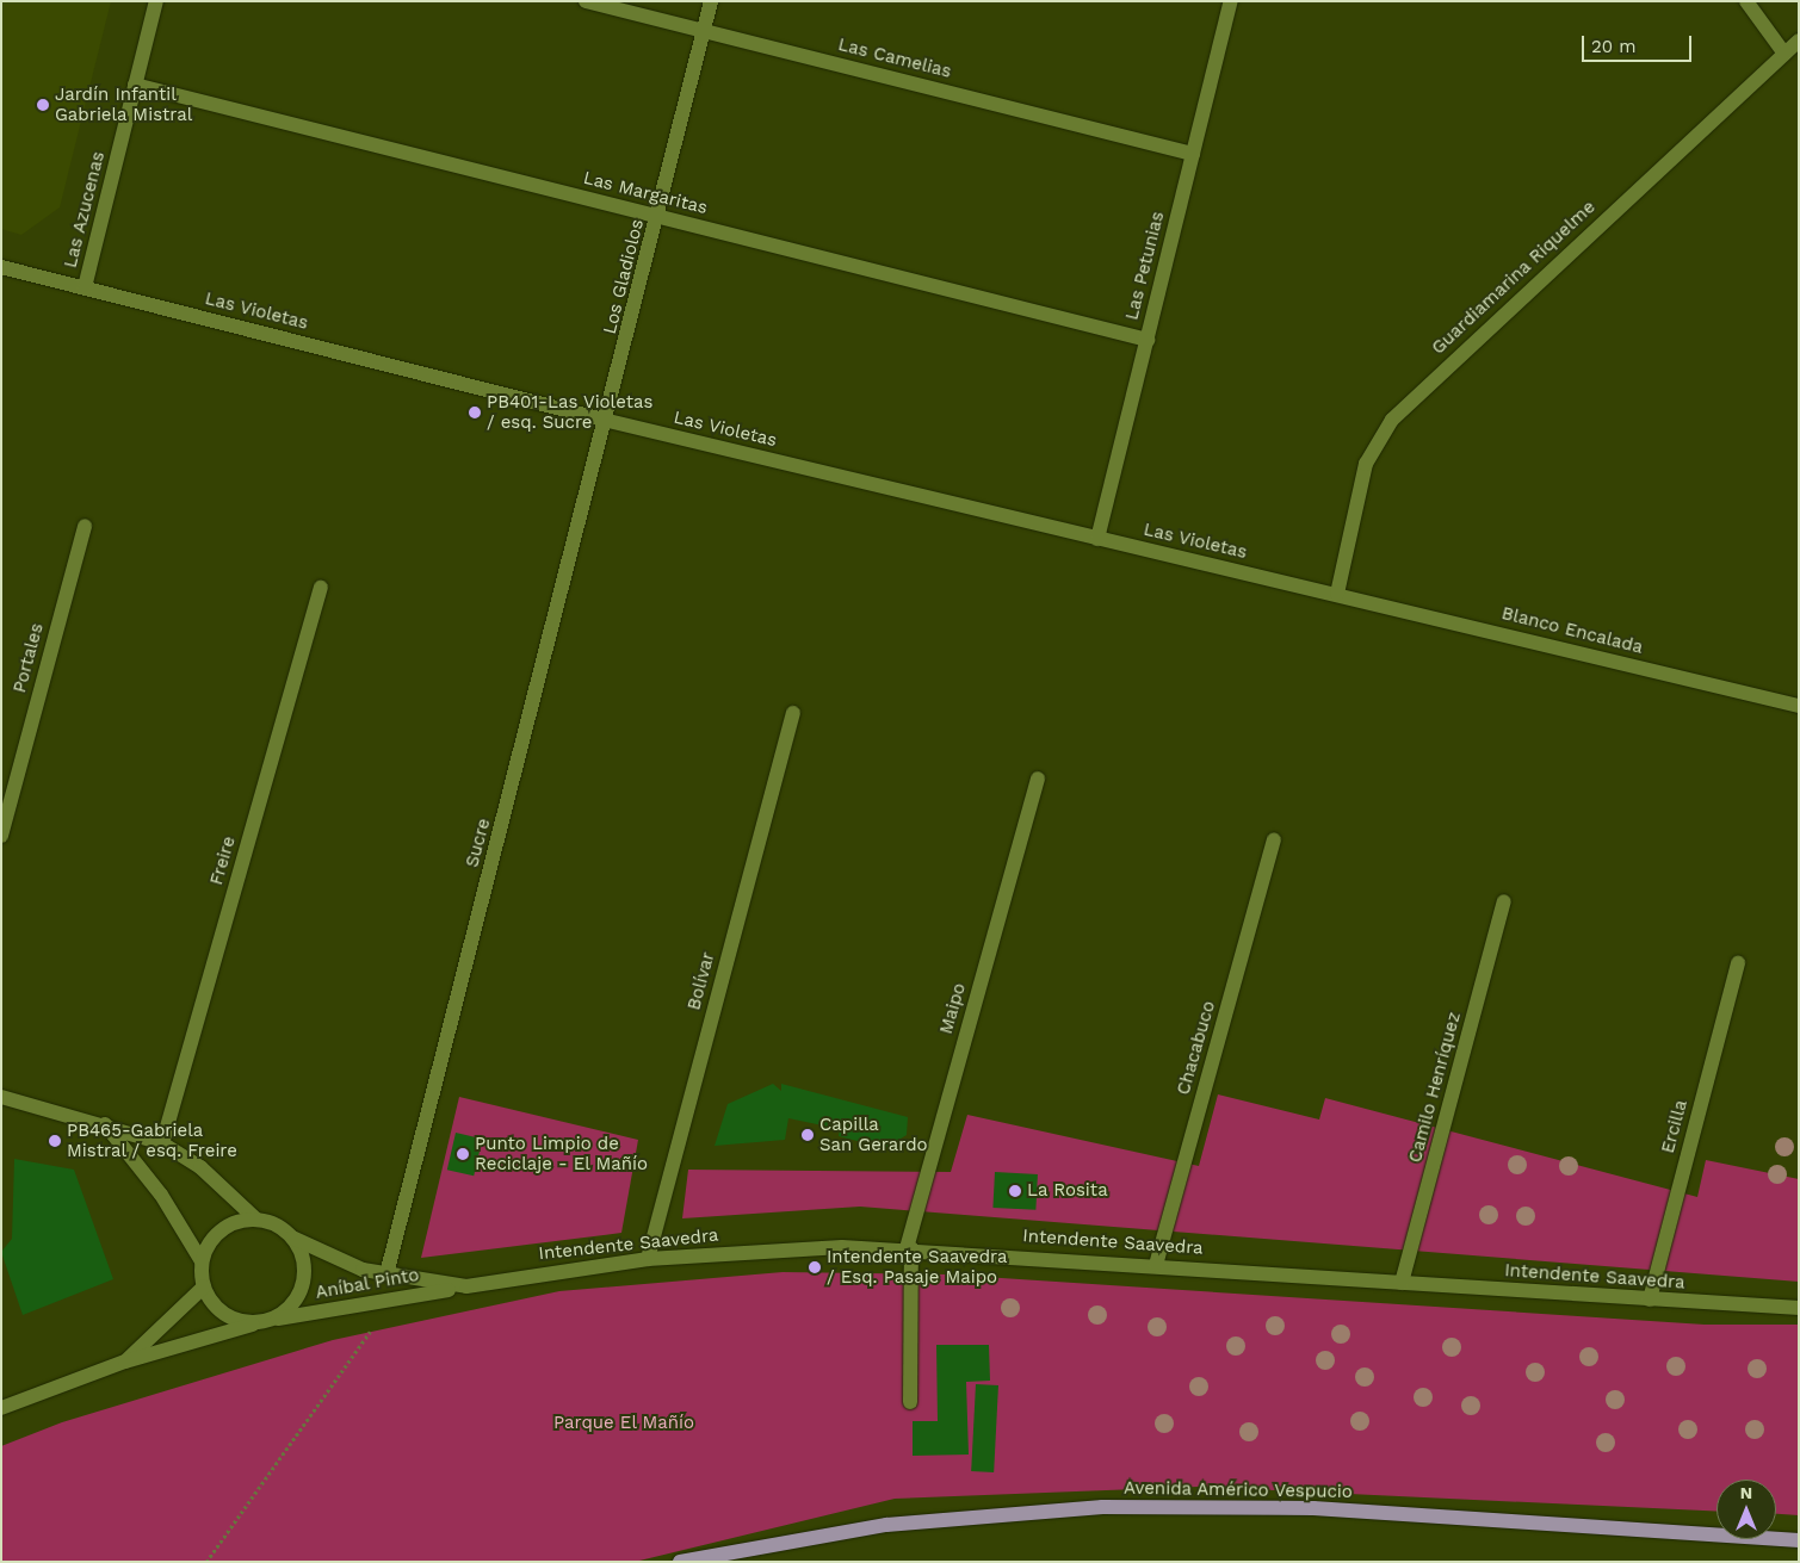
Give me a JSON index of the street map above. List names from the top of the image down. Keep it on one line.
{"streets":{"main road":["Avenida Américo Vespucio"],"street":["Las Camelias","Las Margaritas","Las Azucenas","Las Petunias","Los Gladiolos","Guardiamarina Riquelme","Las Violetas","Blanco Encalada","Portales","Sucre","Freire","Bolívar","Maipo","Chacabuco","Camilo Henríquez","Ercilla","Intendente Saavedra","Aníbal Pinto"]},"crossings":[["Las Camelias","Las Petunias"],["Las Camelias","Los Gladiolos"],["Las Margaritas","Las Azucenas"],["Las Margaritas","Las Petunias"],["Las Margaritas","Los Gladiolos"],["Las Azucenas","Las Violetas"],["Las Petunias","Las Violetas"],["Los Gladiolos","Las Violetas"],["Los Gladiolos","Sucre"],["Guardiamarina Riquelme","Las Violetas"],["Guardiamarina Riquelme","Blanco Encalada"],["Las Violetas","Blanco Encalada"],["Las Violetas","Sucre"],["Sucre","Intendente Saavedra"],["Bolívar","Intendente Saavedra"],["Maipo","Intendente Saavedra"],["Chacabuco","Intendente Saavedra"],["Camilo Henríquez","Intendente Saavedra"],["Ercilla","Intendente Saavedra"],["Intendente Saavedra","Aníbal Pinto"]],"parks":["Parque El Mañío"],"places":["Jardín Infantil Gabriela Mistral","PB401-Las Violetas / esq. Sucre","Capilla San Gerardo","PB465-Gabriela Mistral / esq. Freire","Punto Limpio de Reciclaje - El Mañío","La Rosita","Intendente Saavedra / Esq. Pasaje Maipo"],"scale_bar":"20 m","north":"top"}
